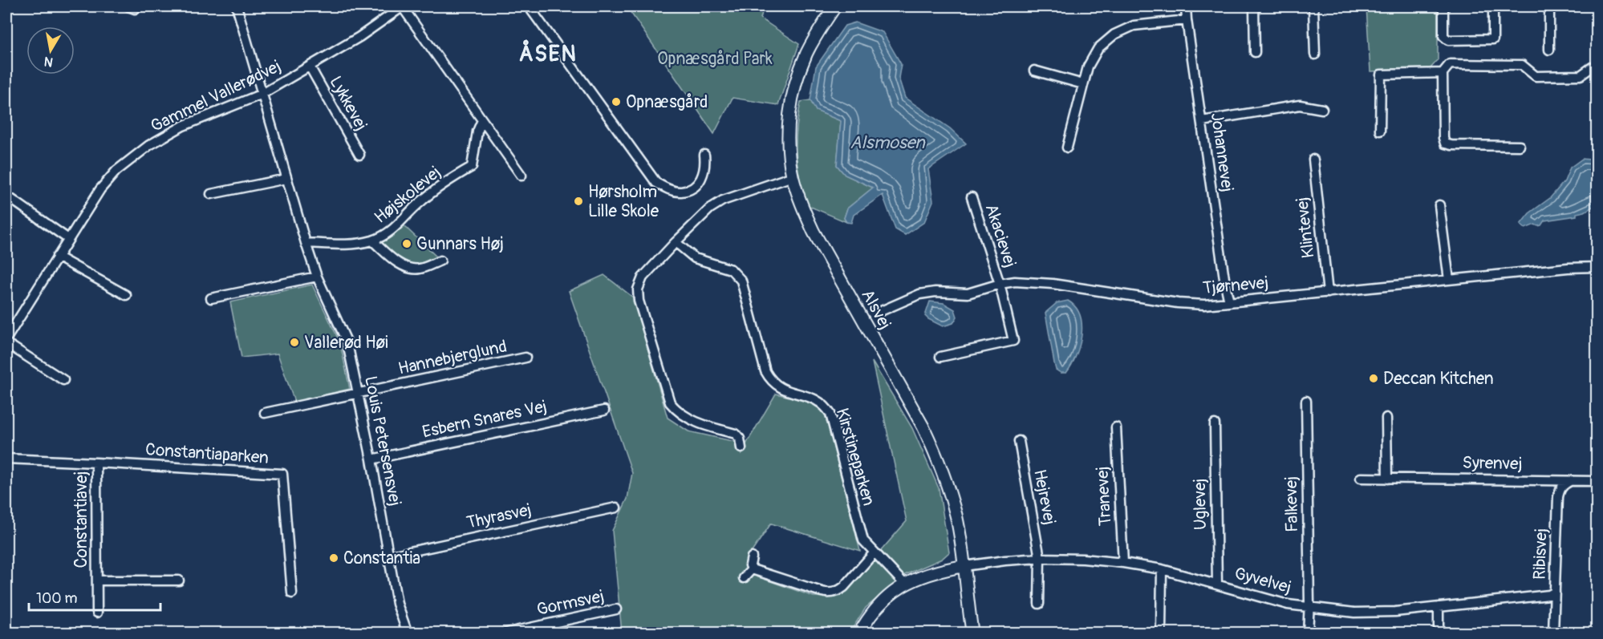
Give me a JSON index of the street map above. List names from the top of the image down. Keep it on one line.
{"streets":{"street":["Gammel Vallerødvej","Lykkevej","Johannevej","Højskolevej","Klintevej","Akacievej","Tjørnevej","Alsvej","Hannebjerglund","Esbern Snares Vej","Louis Petersensvej","Constantiaparken","Kirstineparken","Syrenvej","Tranevej","Hejrevej","Uglevej","Falkevej","Thyrasvej","Constantiavej","Ribisvej","Gyvelvej","Gormsvej"]},"crossings":[["Gammel Vallerødvej","Lykkevej"],["Gammel Vallerødvej","Louis Petersensvej"],["Johannevej","Tjørnevej"],["Højskolevej","Louis Petersensvej"],["Klintevej","Tjørnevej"],["Akacievej","Tjørnevej"],["Alsvej","Gyvelvej"],["Hannebjerglund","Louis Petersensvej"],["Esbern Snares Vej","Louis Petersensvej"],["Louis Petersensvej","Thyrasvej"],["Constantiaparken","Constantiavej"],["Syrenvej","Ribisvej"],["Tranevej","Gyvelvej"],["Hejrevej","Gyvelvej"],["Uglevej","Gyvelvej"],["Falkevej","Gyvelvej"],["Ribisvej","Gyvelvej"]],"districts":["ÅSEN"],"water":["Alsmosen"],"parks":["Opnæsgård Park"],"places":["Opnæsgård","Hørsholm Lille Skole","Gunnars Høj","Vallerød Høi","Deccan Kitchen","Constantia"],"scale_bar":"100 m","north":"bottom"}
